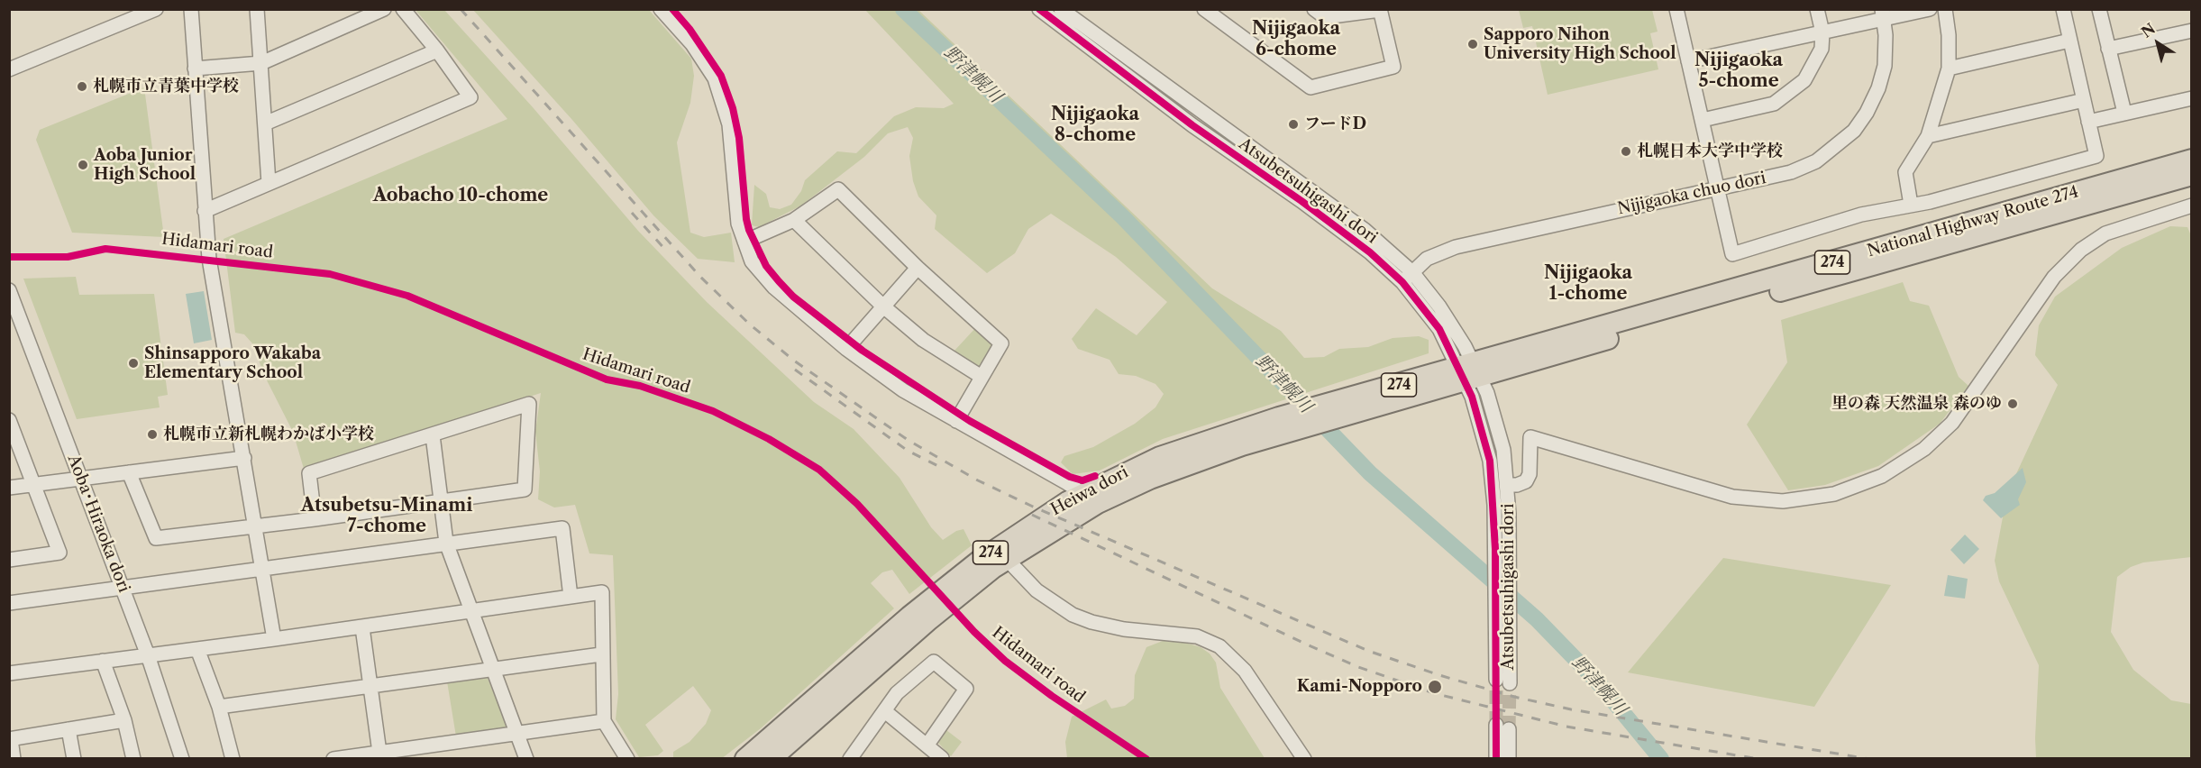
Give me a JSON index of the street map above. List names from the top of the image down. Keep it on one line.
{"streets":{"highway":["National Highway Route 274","274","Heiwa dori"],"street":["Atsubetsuhigashi dori","Nijigaoka chuo dori","Aoba･Hiraoka dori"],"cycle path":["Hidamari road"]},"crossings":[["Atsubetsuhigashi dori","Nijigaoka chuo dori"],["Atsubetsuhigashi dori","National Highway Route 274"],["Atsubetsuhigashi dori","Heiwa dori"],["National Highway Route 274","Heiwa dori"]],"districts":["Nijigaoka 6-chome","Nijigaoka 5-chome","Nijigaoka 8-chome","Aobacho 10-chome","Nijigaoka 1-chome","Atsubetsu-Minami 7-chome"],"water":["野津幌川"],"places":["Sapporo Nihon University High School","札幌市立青葉中学校","フードD","札幌日本大学中学校","Aoba Junior High School","Shinsapporo Wakaba Elementary School","里の森 天然温泉 森のゆ","札幌市立新札幌わかば小学校","Kami-Nopporo"],"north":"top left"}
